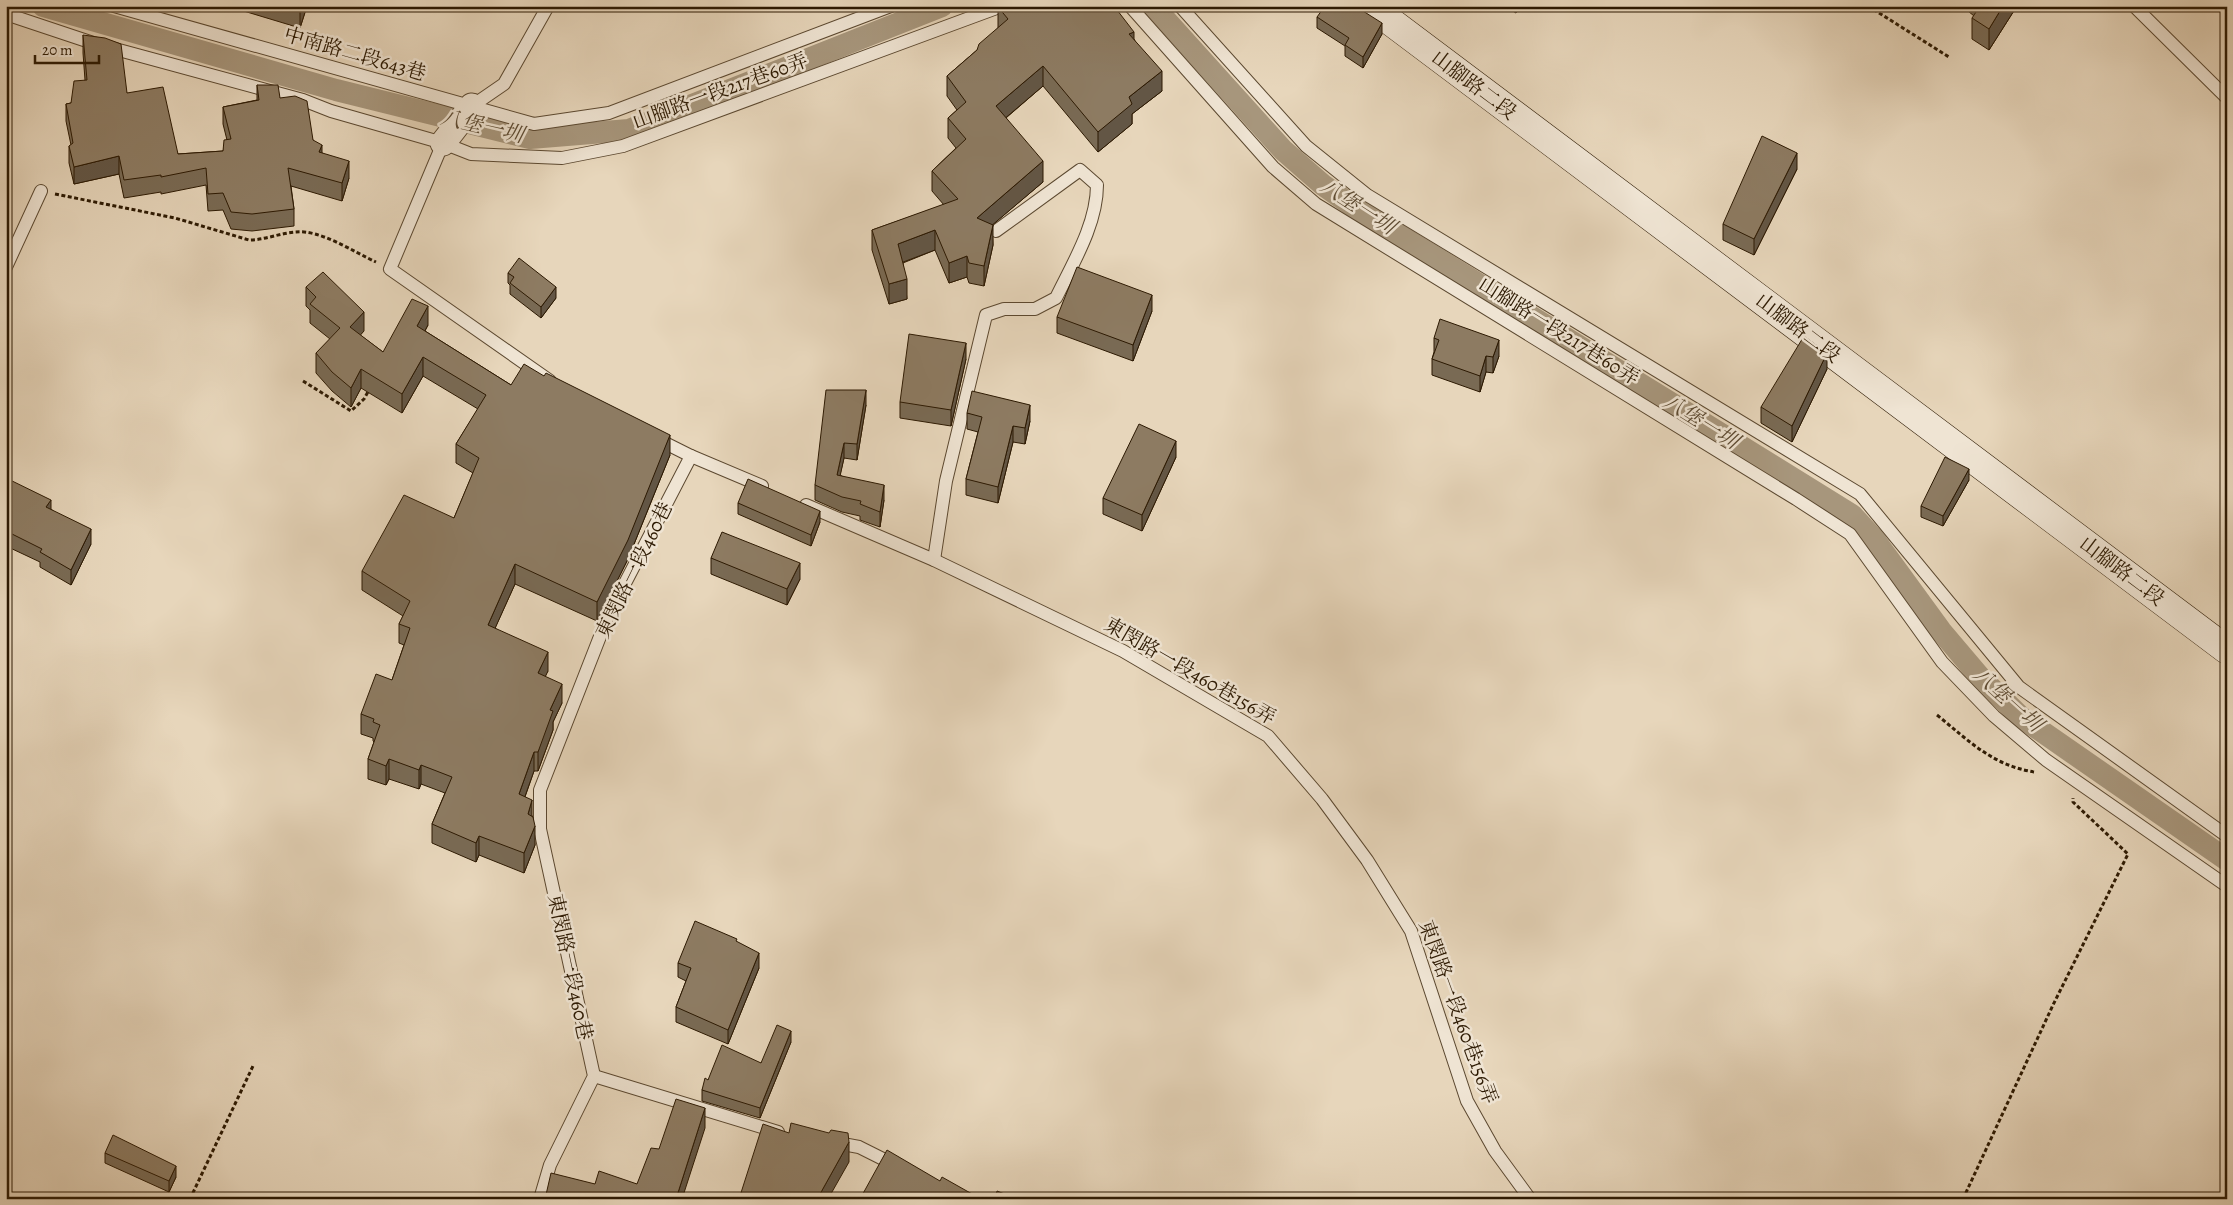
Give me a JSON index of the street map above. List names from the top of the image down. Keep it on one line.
{"streets":{"main road":["山腳路二段"],"lane":["中南路二段643巷","山腳路一段217巷60弄","東閔路一段460巷","東閔路一段460巷156弄"]},"water":["八堡一圳"],"scale_bar":"20 m"}
